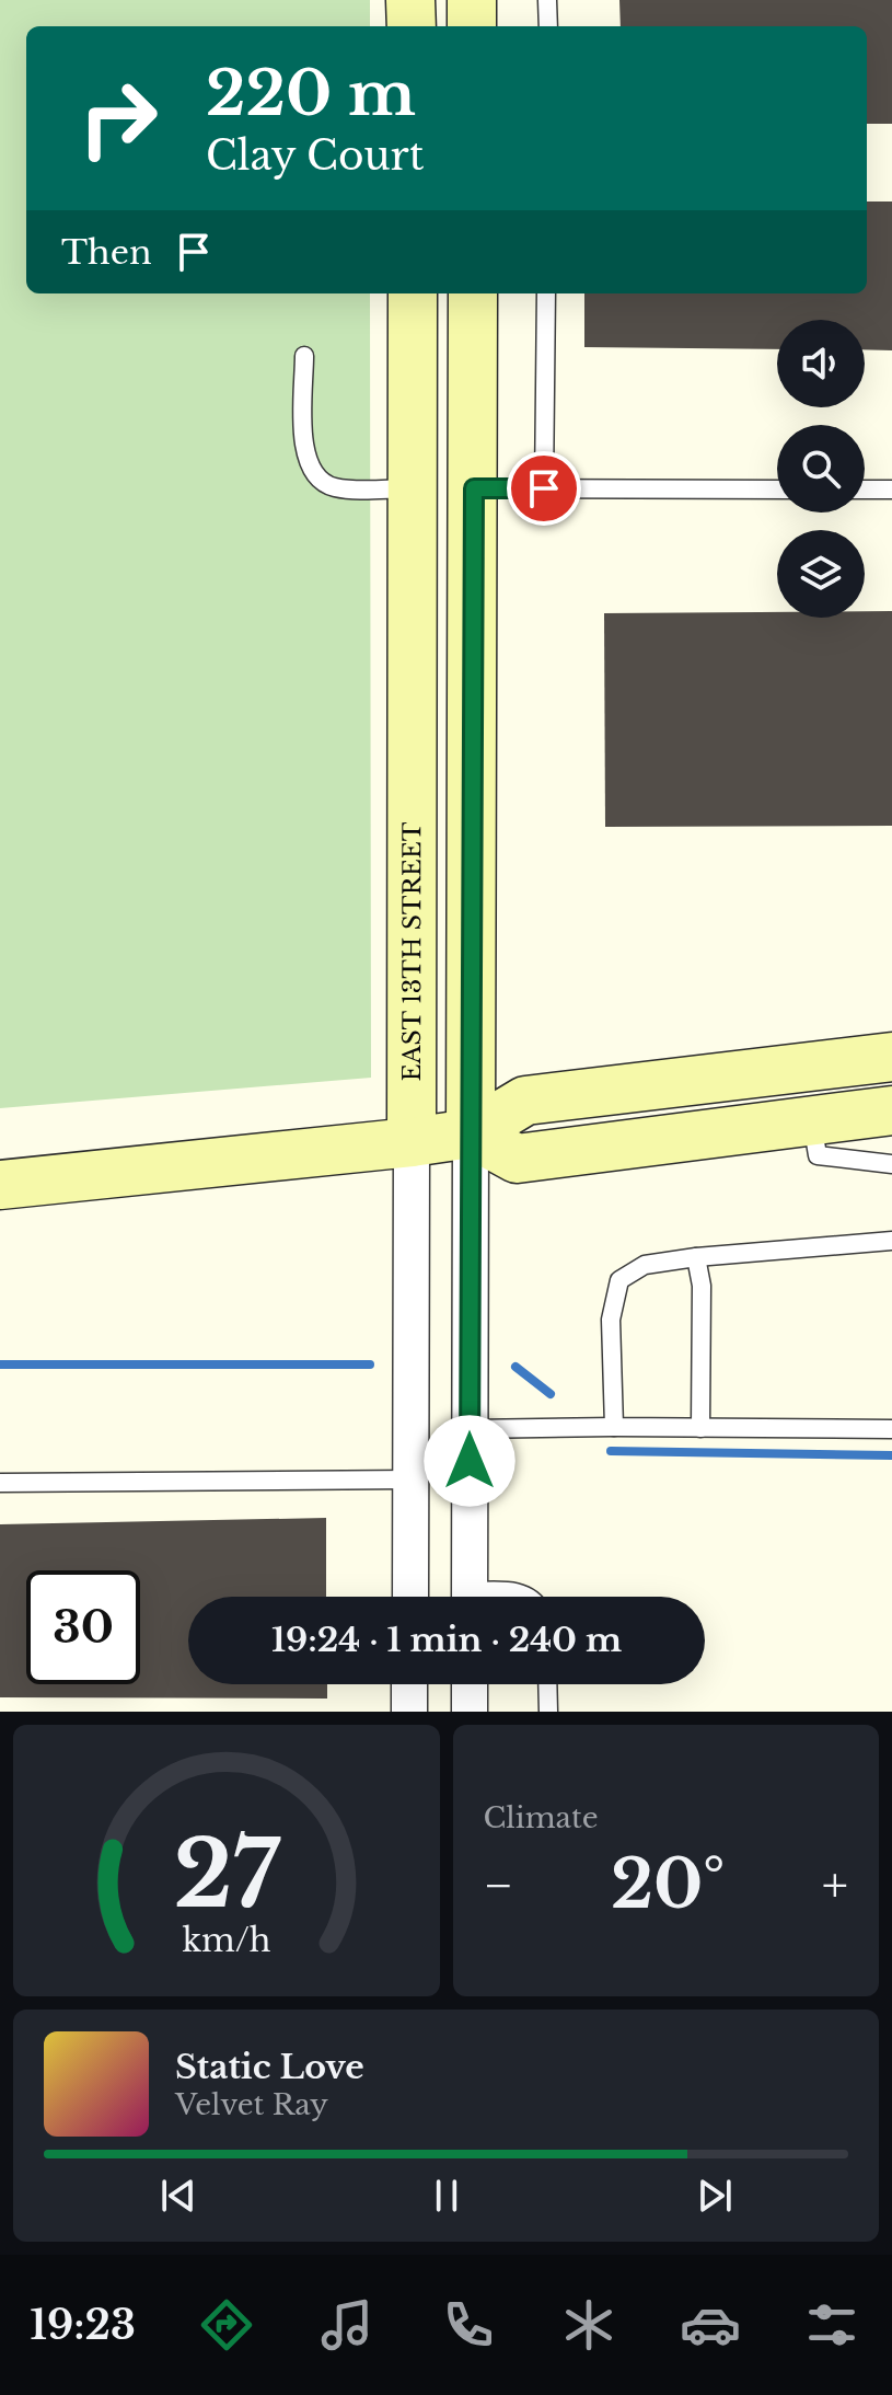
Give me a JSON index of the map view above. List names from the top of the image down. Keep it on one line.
{"streets":{"main road":["EAST 13TH STREET"]},"page":{"turn":["220 m","Clay Court"],"then":"Then","limit":"30","trip":"19:24 · 1 min · 240 m","tile":"Climate","heat":["−","20°","+"],"song":["Static Love","Velvet Ray"],"tabs":"19:23","gauge":["27","km/h"]}}
